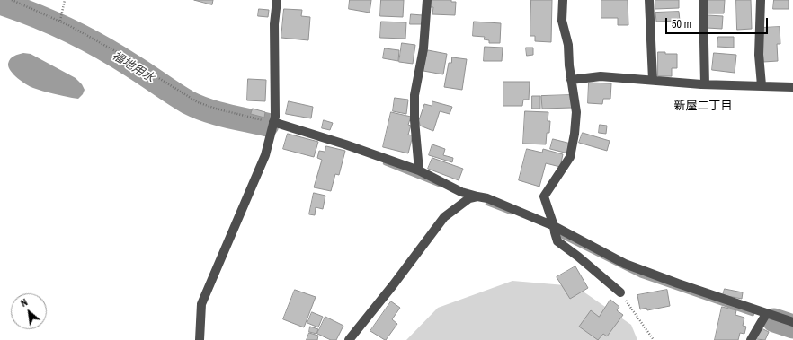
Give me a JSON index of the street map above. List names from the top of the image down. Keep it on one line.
{"districts":["新屋二丁目"],"water":["福地用水"],"scale_bar":"50 m","north":"top left"}
